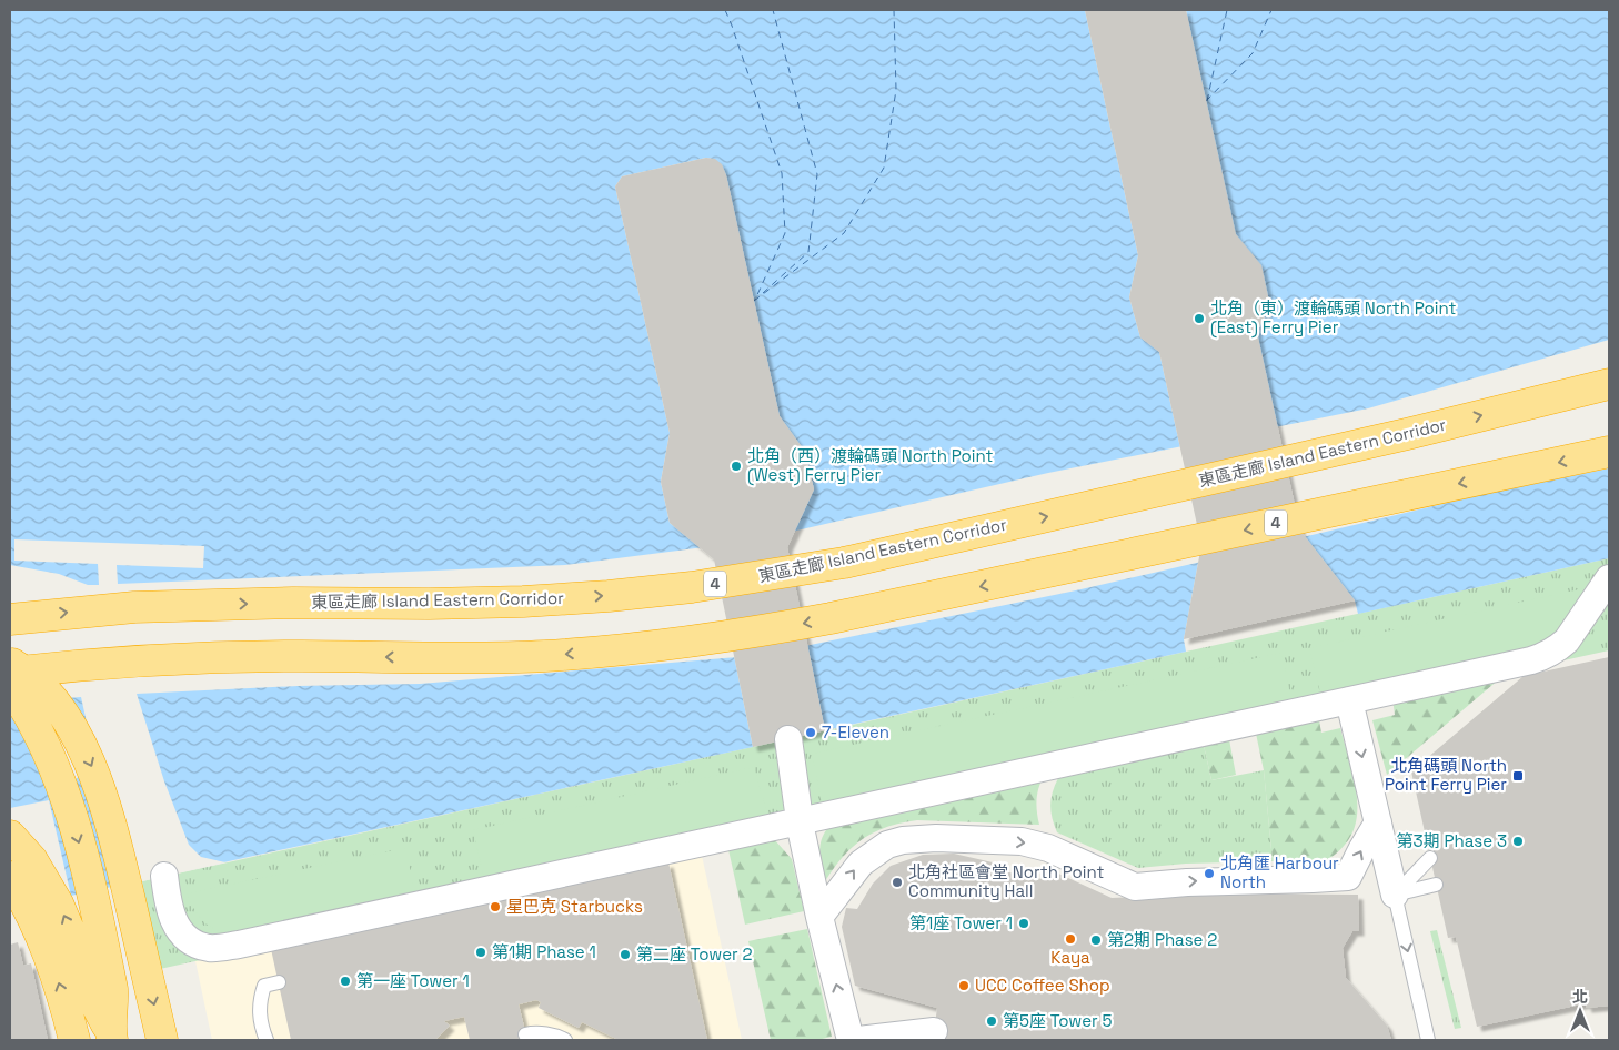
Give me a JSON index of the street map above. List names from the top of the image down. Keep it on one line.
{"streets":{"highway":["東區走廊 Island Eastern Corridor","4"]},"places":{"other":["北角（東）渡輪碼頭 North Point (East) Ferry Pier","北角（西）渡輪碼頭 North Point (West) Ferry Pier","7-Eleven","第3期 Phase 3","北角匯 Harbour North","北角社區會堂 North Point Community Hall","星巴克 Starbucks","第1座 Tower 1","Kaya","第2期 Phase 2","第1期 Phase 1","第二座 Tower 2","第一座 Tower 1","UCC Coffee Shop","第5座 Tower 5"],"transit":["北角碼頭 North Point Ferry Pier"]},"north":"top"}
